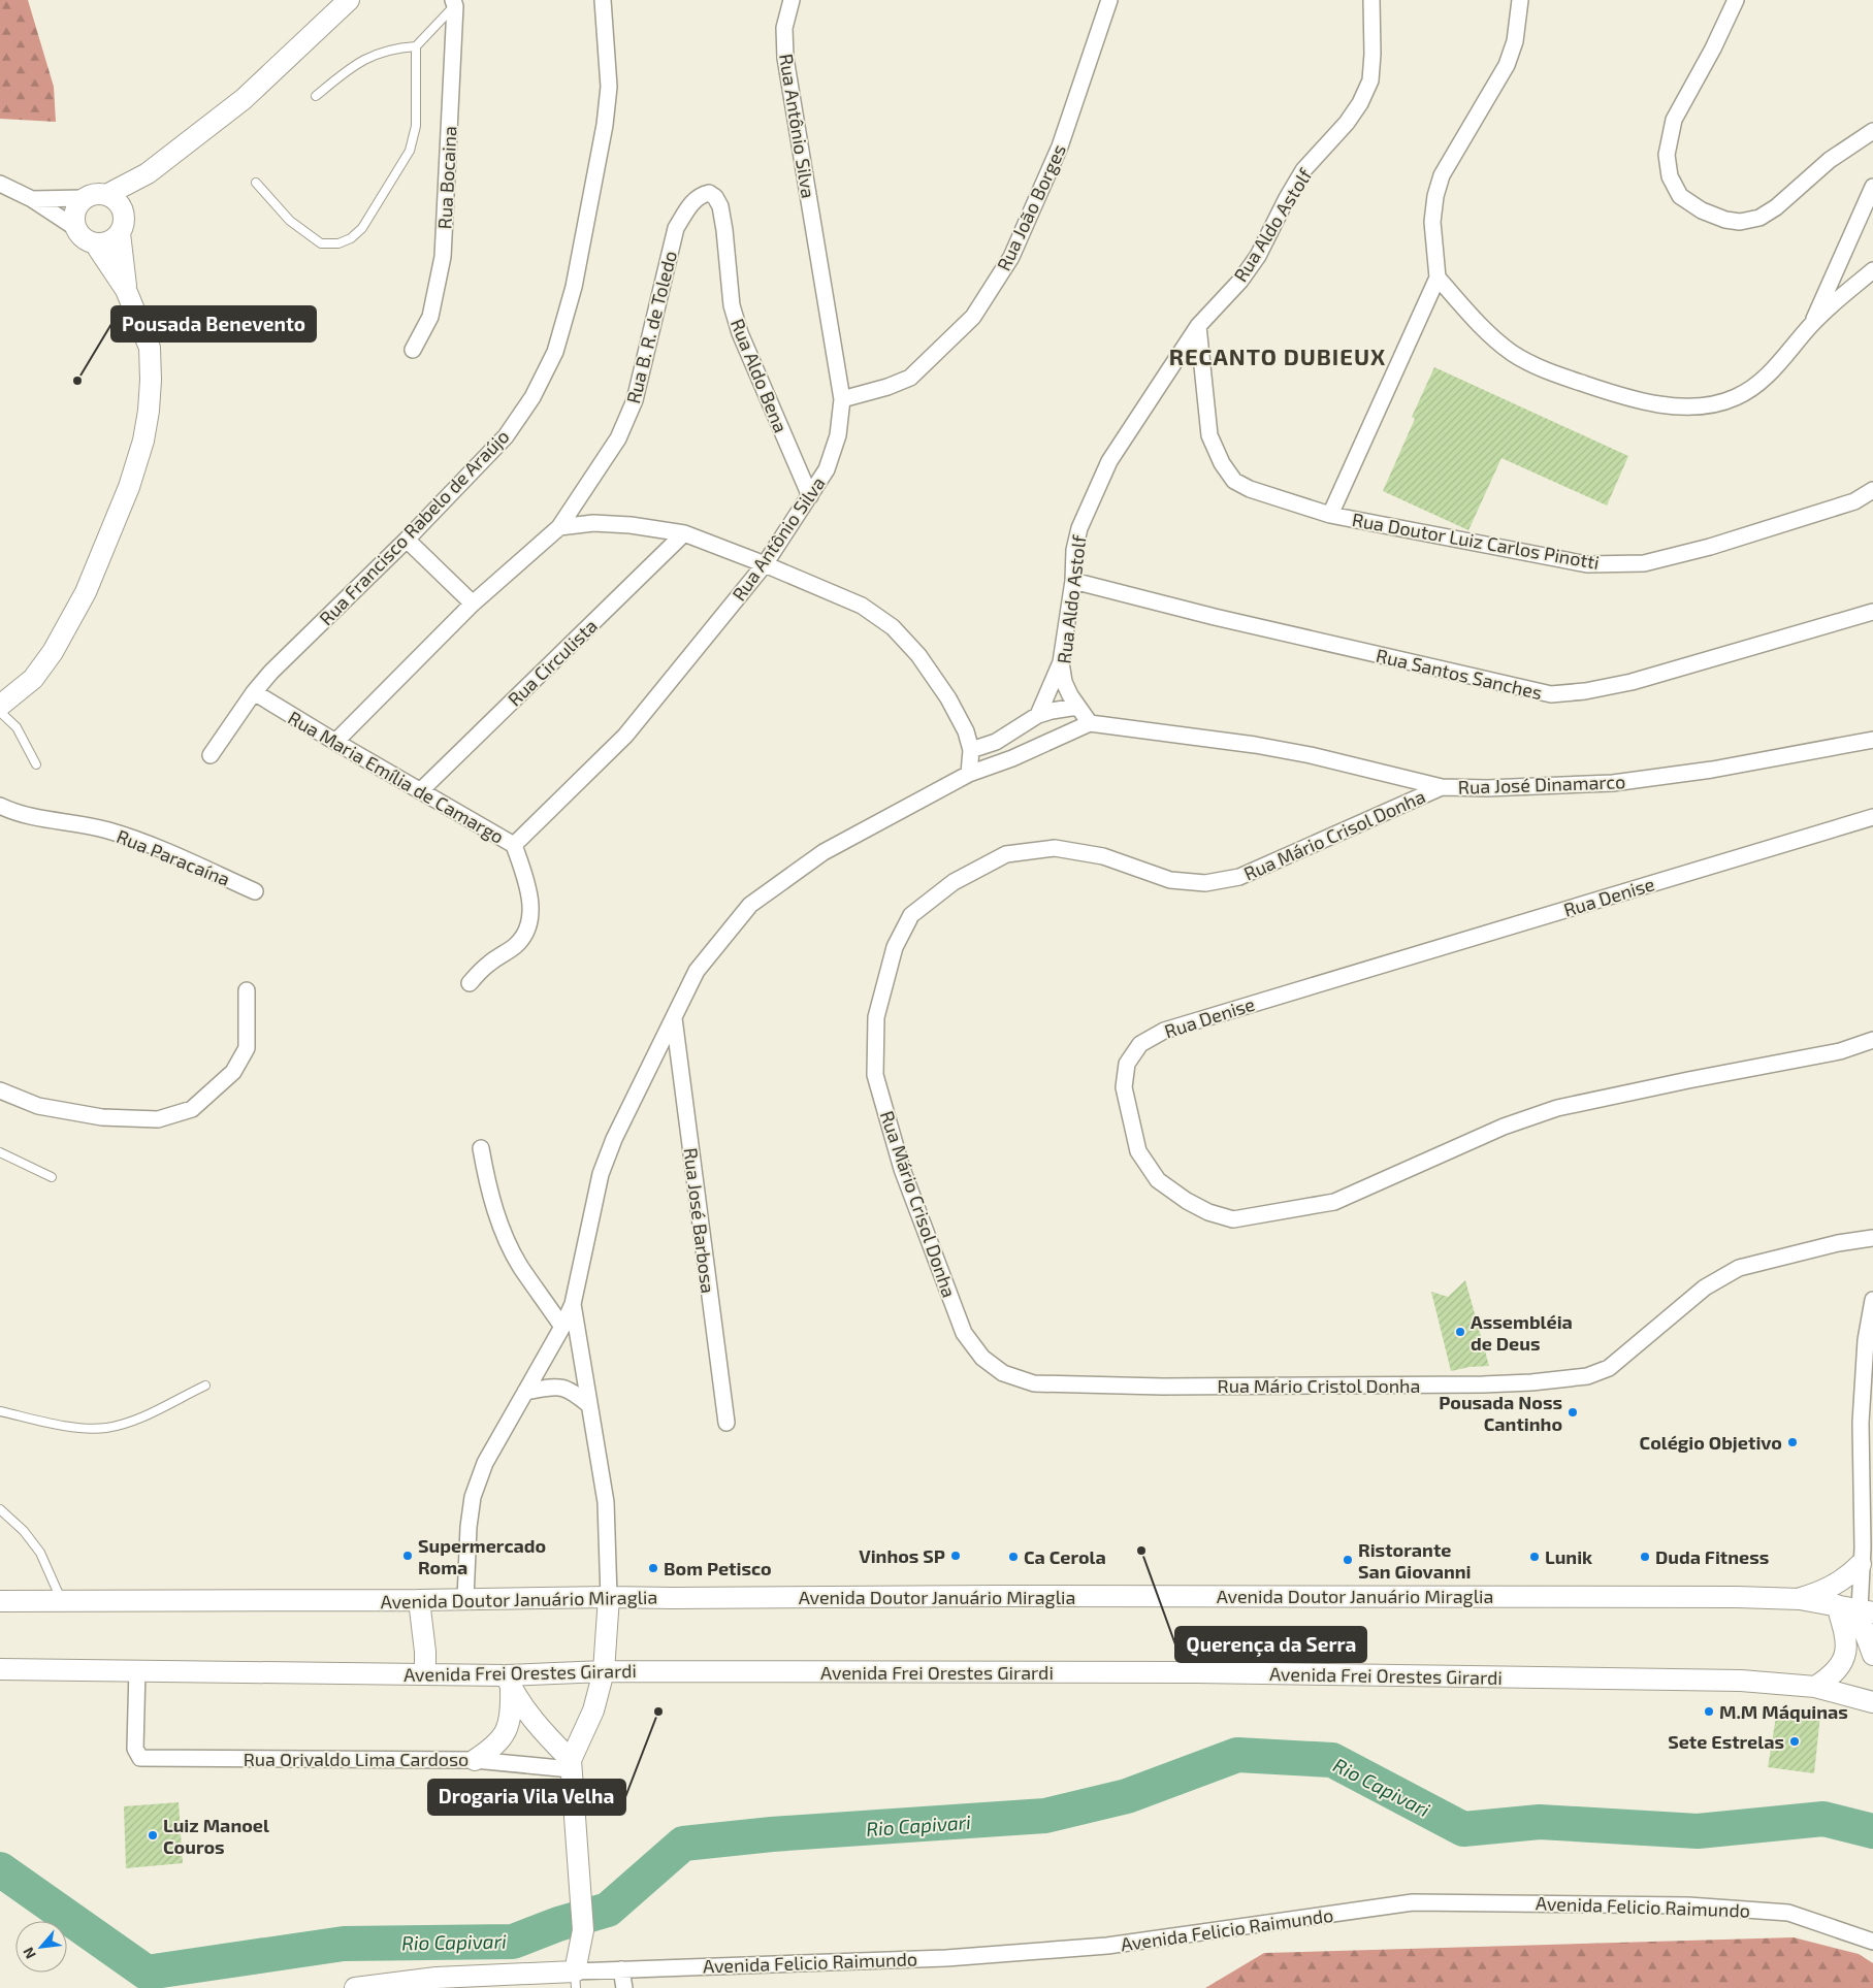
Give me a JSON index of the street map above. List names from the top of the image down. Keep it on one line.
{"streets":{"main road":["Avenida Doutor Januário Miraglia","Avenida Frei Orestes Girardi"],"street":["Rua Antônio Silva","Rua Bocaina","Rua João Borges","Rua Aldo Astolf","Rua B. R. de Toledo","Rua Aldo Bena","Rua Francisco Rabelo de Araújo","Rua Doutor Luiz Carlos Pinotti","Rua Circulista","Rua Santos Sanches","Rua Maria Emília de Camargo","Rua José Dinamarco","Rua Mário Crisol Donha","Rua Paracaína","Rua Denise","Rua José Barbosa","Rua Mário Cristol Donha","Rua Orivaldo Lima Cardoso","Avenida Felicio Raimundo"]},"crossings":[["Rua Antônio Silva","Rua João Borges"],["Rua Antônio Silva","Rua Aldo Bena"],["Rua Antônio Silva","Rua Maria Emília de Camargo"],["Rua Aldo Astolf","Rua Doutor Luiz Carlos Pinotti"],["Rua Aldo Astolf","Rua Santos Sanches"],["Rua Aldo Astolf","Rua José Dinamarco"],["Rua B. R. de Toledo","Rua Aldo Bena"],["Rua B. R. de Toledo","Rua Maria Emília de Camargo"],["Rua Francisco Rabelo de Araújo","Rua Maria Emília de Camargo"],["Rua Circulista","Rua Maria Emília de Camargo"],["Rua José Dinamarco","Rua Mário Crisol Donha"],["Rua Mário Crisol Donha","Rua Mário Cristol Donha"],["Avenida Frei Orestes Girardi","Rua Orivaldo Lima Cardoso"]],"districts":["RECANTO DUBIEUX"],"water":["Rio Capivari"],"places":["Pousada Benevento","Assembléia de Deus","Pousada Noss Cantinho","Colégio Objetivo","Querença da Serra","Supermercado Roma","Vinhos SP","Ca Cerola","Lunik","Duda Fitness","Ristorante San Giovanni","Bom Petisco","Drogaria Vila Velha","M.M Máquinas","Sete Estrelas","Luiz Manoel Couros"],"north":"bottom left"}
